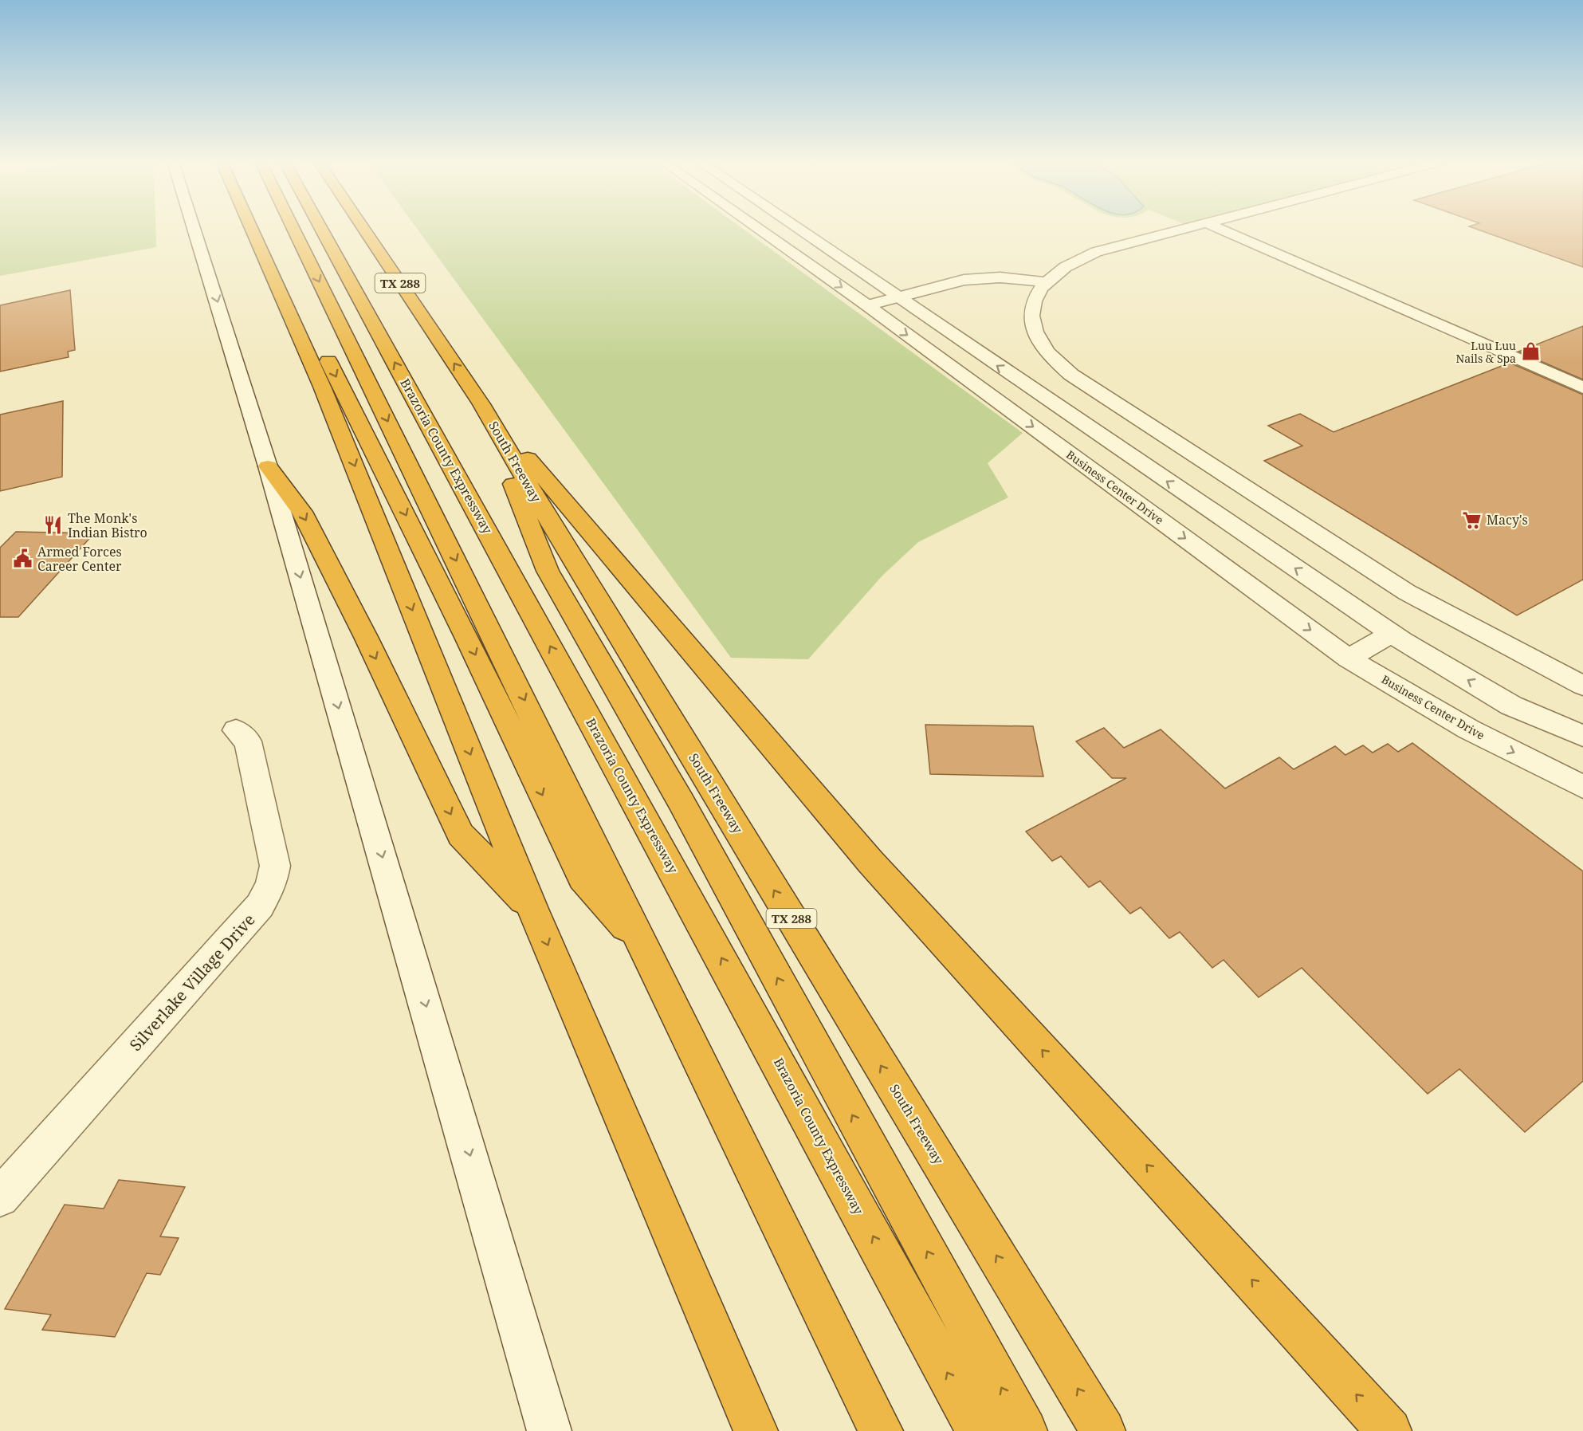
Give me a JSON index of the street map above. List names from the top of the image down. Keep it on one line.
{"streets":{"highway":["TX 288","Brazoria County Expressway","South Freeway"],"street":["Business Center Drive","Silverlake Village Drive"]},"places":{"shop":["Luu Luu Nails & Spa"],"supermarket":["Macy's"],"restaurant":["The Monk's Indian Bistro"],"public building":["Armed Forces Career Center"]}}
